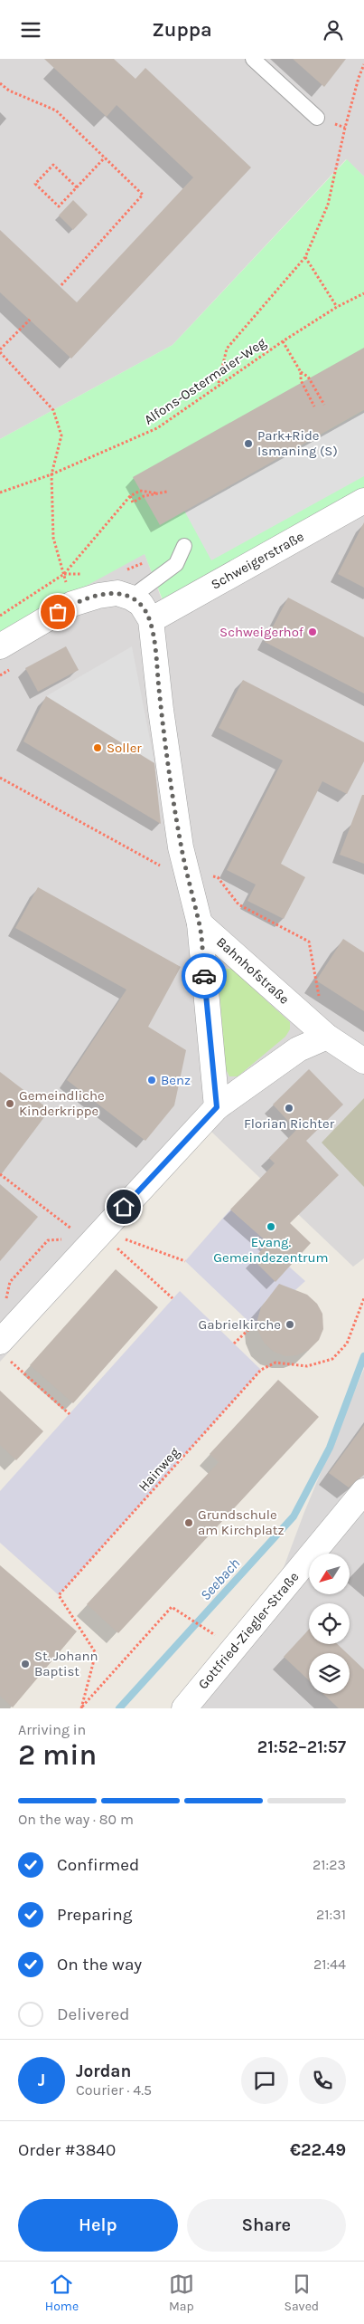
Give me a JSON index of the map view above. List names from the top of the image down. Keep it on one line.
{"streets":{"street":["Schweigerstraße","Bahnhofstraße","Gottfried-Ziegler-Straße"],"path":["Alfons-Ostermaier-Weg","Hainweg"]},"water":["Seebach"],"places":["Park+Ride Ismaning (S)","Schweigerhof","Soller","Benz","Gemeindliche Kinderkrippe","Florian Richter","Evang. Gemeindezentrum","Gabrielkirche","Grundschule am Kirchplatz","St. Johann Baptist"],"north":"bottom left","page":{"header":"Zuppa","heading":["2 min","Arriving in","21:52–21:57"],"panel":["Jordan","Courier · 4.5","Order #3840","€22.49"],"bar":"On the way · 80 m","list":[["Confirmed","21:23"],["Preparing","21:31"],["On the way","21:44"],"Delivered"],"round":"J","buttons":["Help","Share"],"tabs":["Home","Map","Saved"]}}
